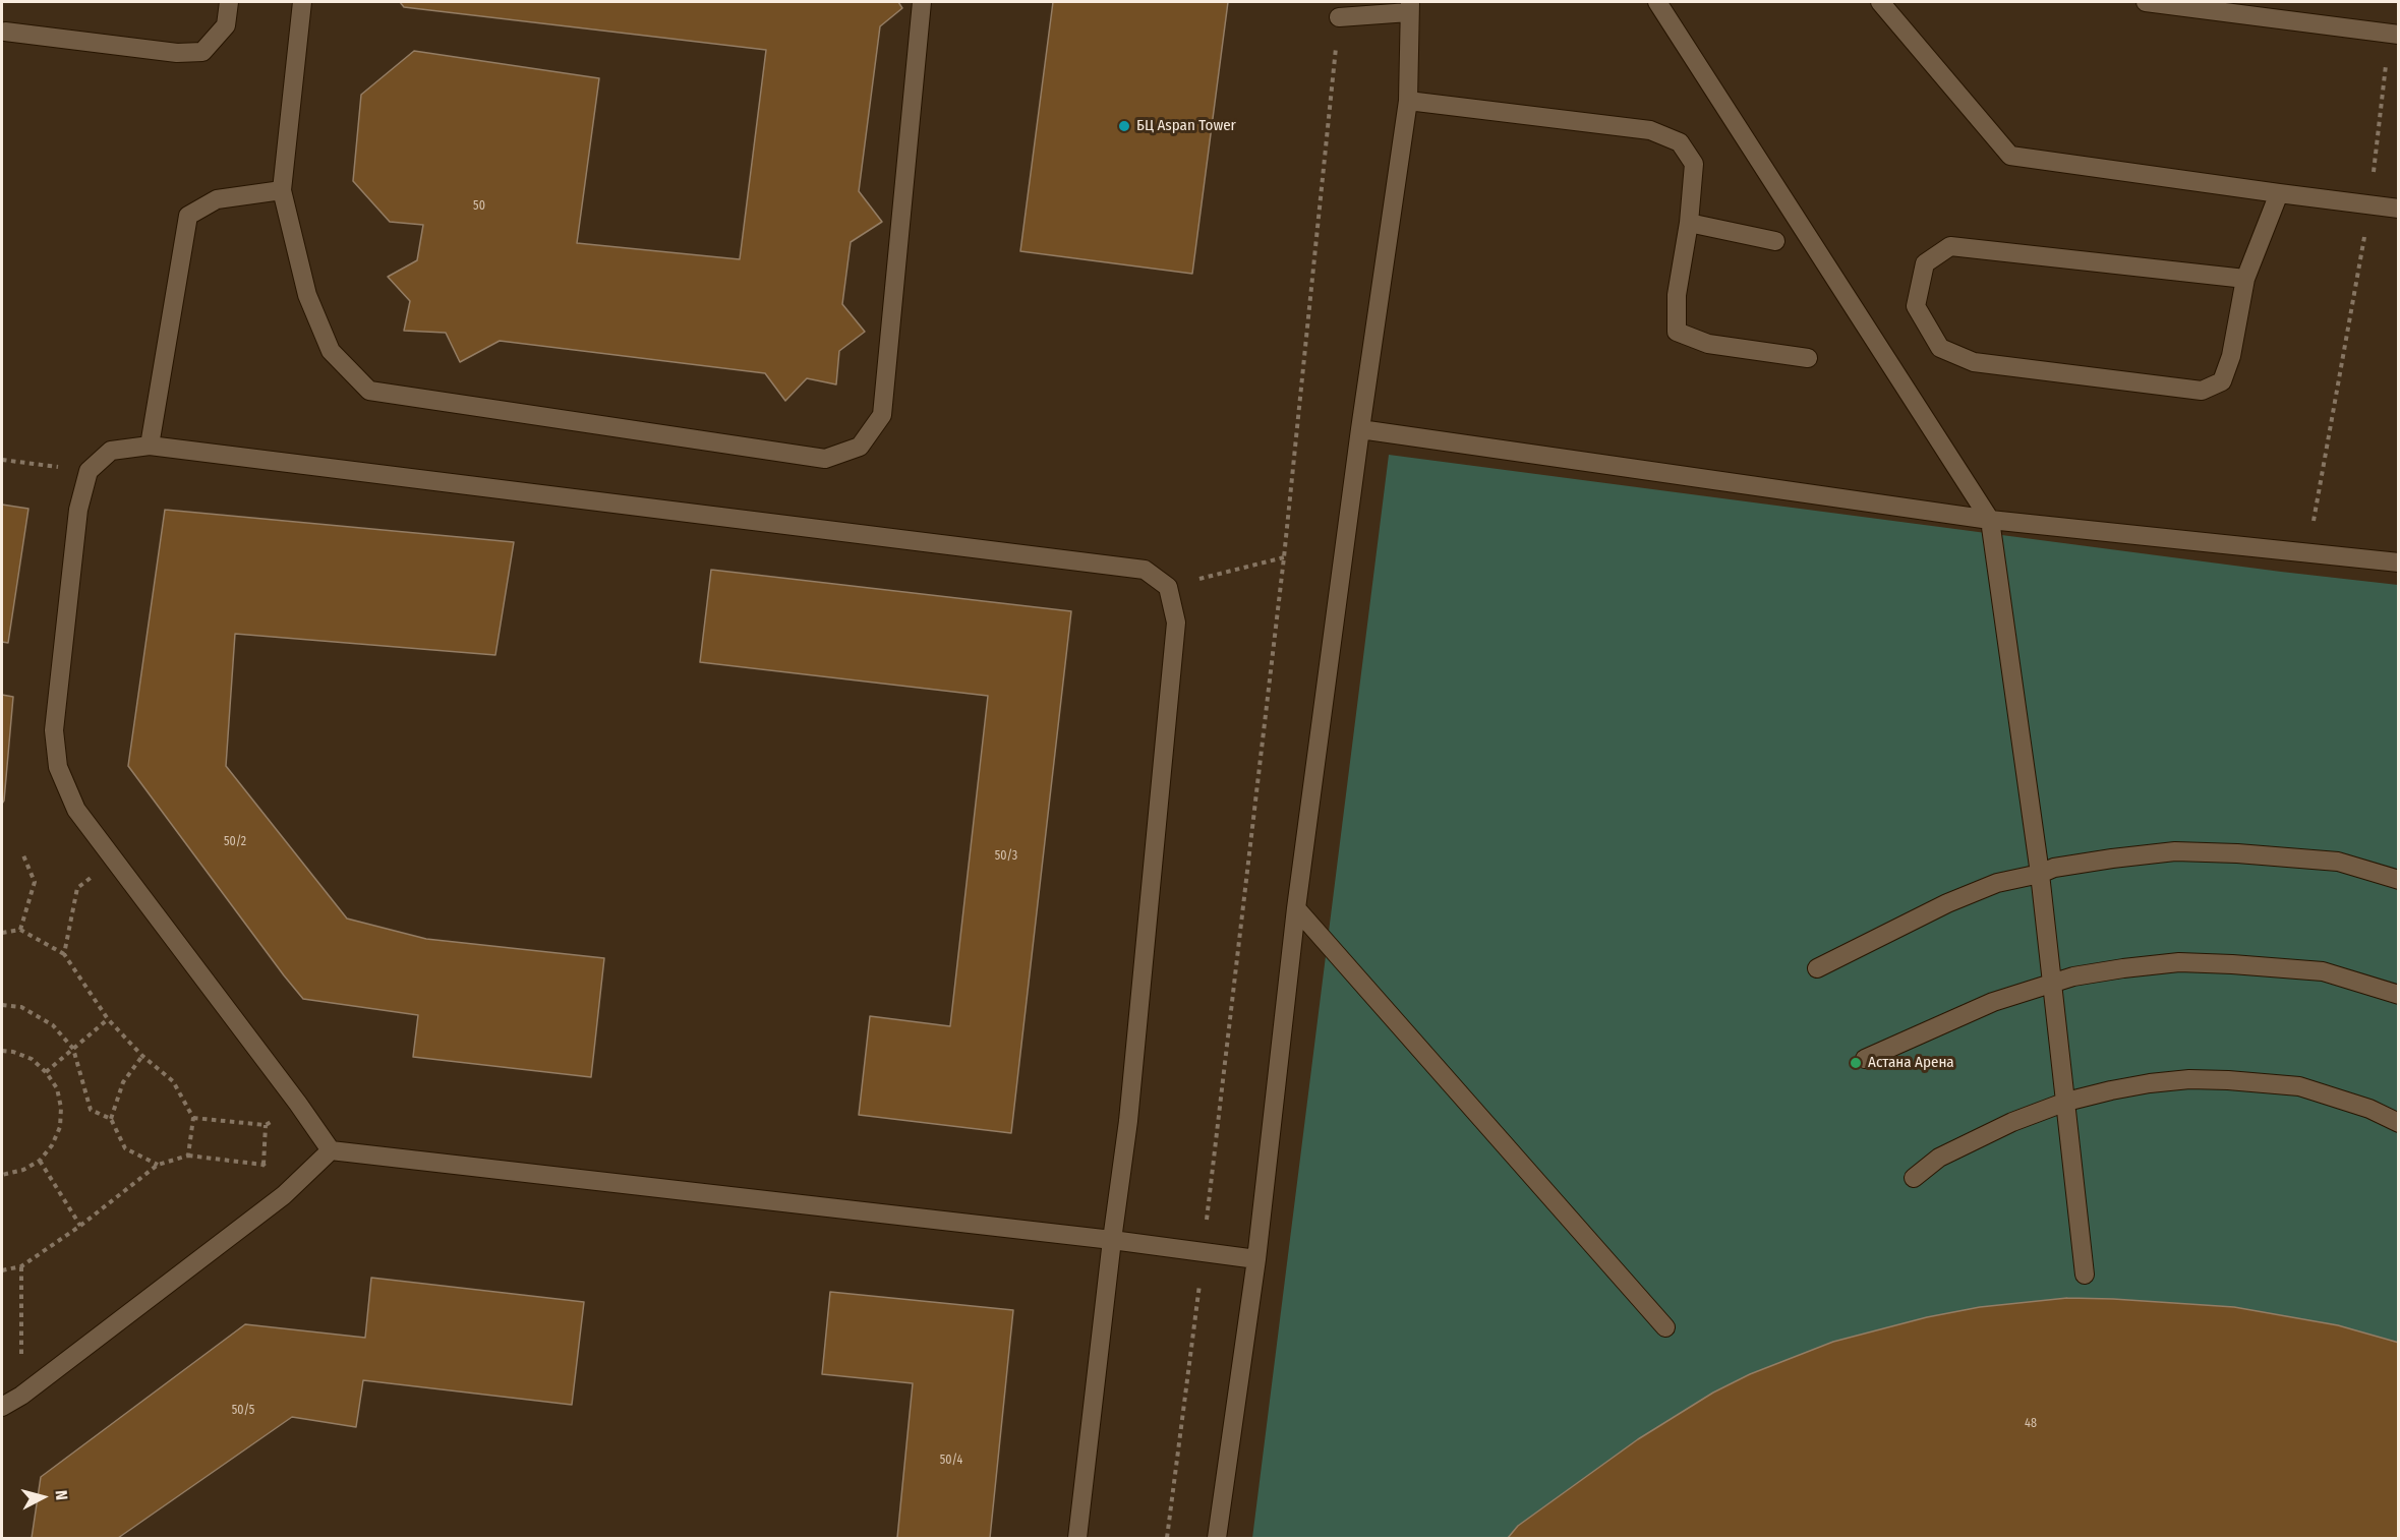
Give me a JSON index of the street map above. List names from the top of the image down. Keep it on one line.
{"places":["БЦ Aspan Tower","Астана Арена"],"house_numbers":["50","50/2","50/3","50/5","48","50/4"],"north":"right"}
